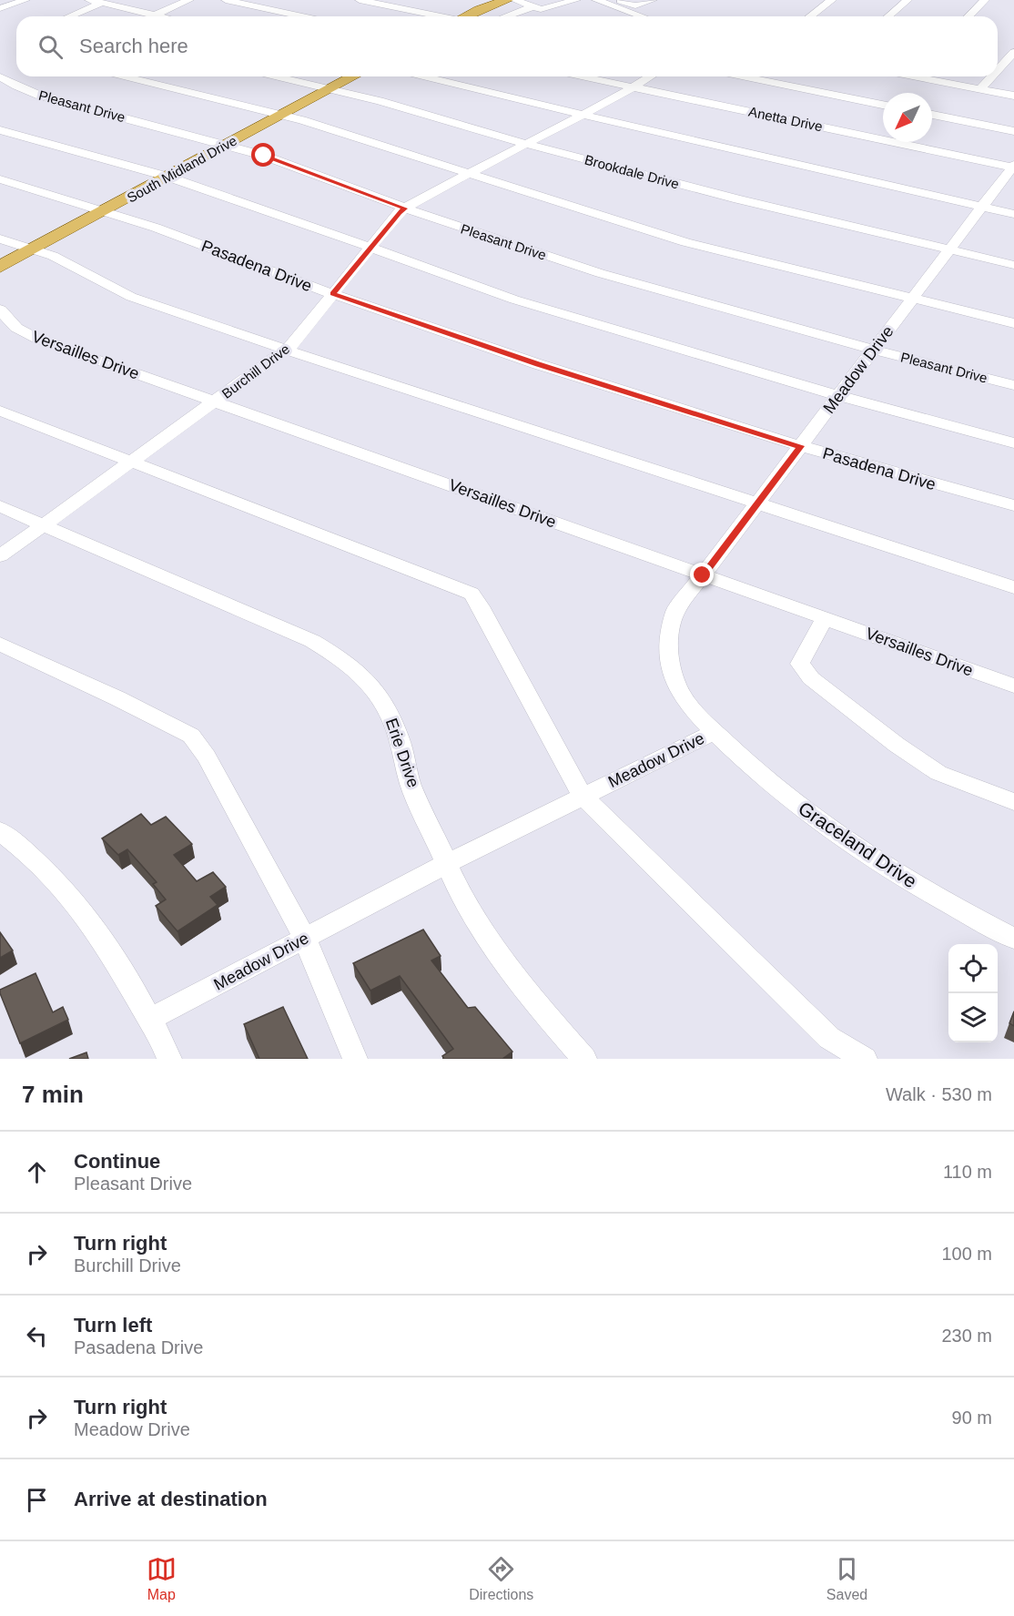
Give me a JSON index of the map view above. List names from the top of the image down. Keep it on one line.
{"streets":{"main road":["South Midland Drive"],"street":["Pleasant Drive","Anetta Drive","Brookdale Drive","Pasadena Drive","Versailles Drive","Meadow Drive","Burchill Drive","Erie Drive","Graceland Drive"]},"crossings":[["Pleasant Drive","South Midland Drive"],["Pleasant Drive","Meadow Drive"],["Pleasant Drive","Burchill Drive"],["Anetta Drive","Meadow Drive"],["Anetta Drive","Burchill Drive"],["South Midland Drive","Brookdale Drive"],["South Midland Drive","Pasadena Drive"],["Brookdale Drive","Meadow Drive"],["Brookdale Drive","Burchill Drive"],["Pasadena Drive","Meadow Drive"],["Pasadena Drive","Burchill Drive"],["Versailles Drive","Meadow Drive"],["Versailles Drive","Burchill Drive"],["Meadow Drive","Erie Drive"],["Meadow Drive","Graceland Drive"],["Burchill Drive","Erie Drive"]],"north":"bottom left","page":{"search":"Search here","heading":["7 min","Walk · 530 m"],"list":[["Continue","Pleasant Drive","110 m"],["Turn right","Burchill Drive","100 m"],["Turn left","Pasadena Drive","230 m"],["Turn right","Meadow Drive","90 m"],"Arrive at destination"],"nav":["Map","Directions","Saved"]}}
